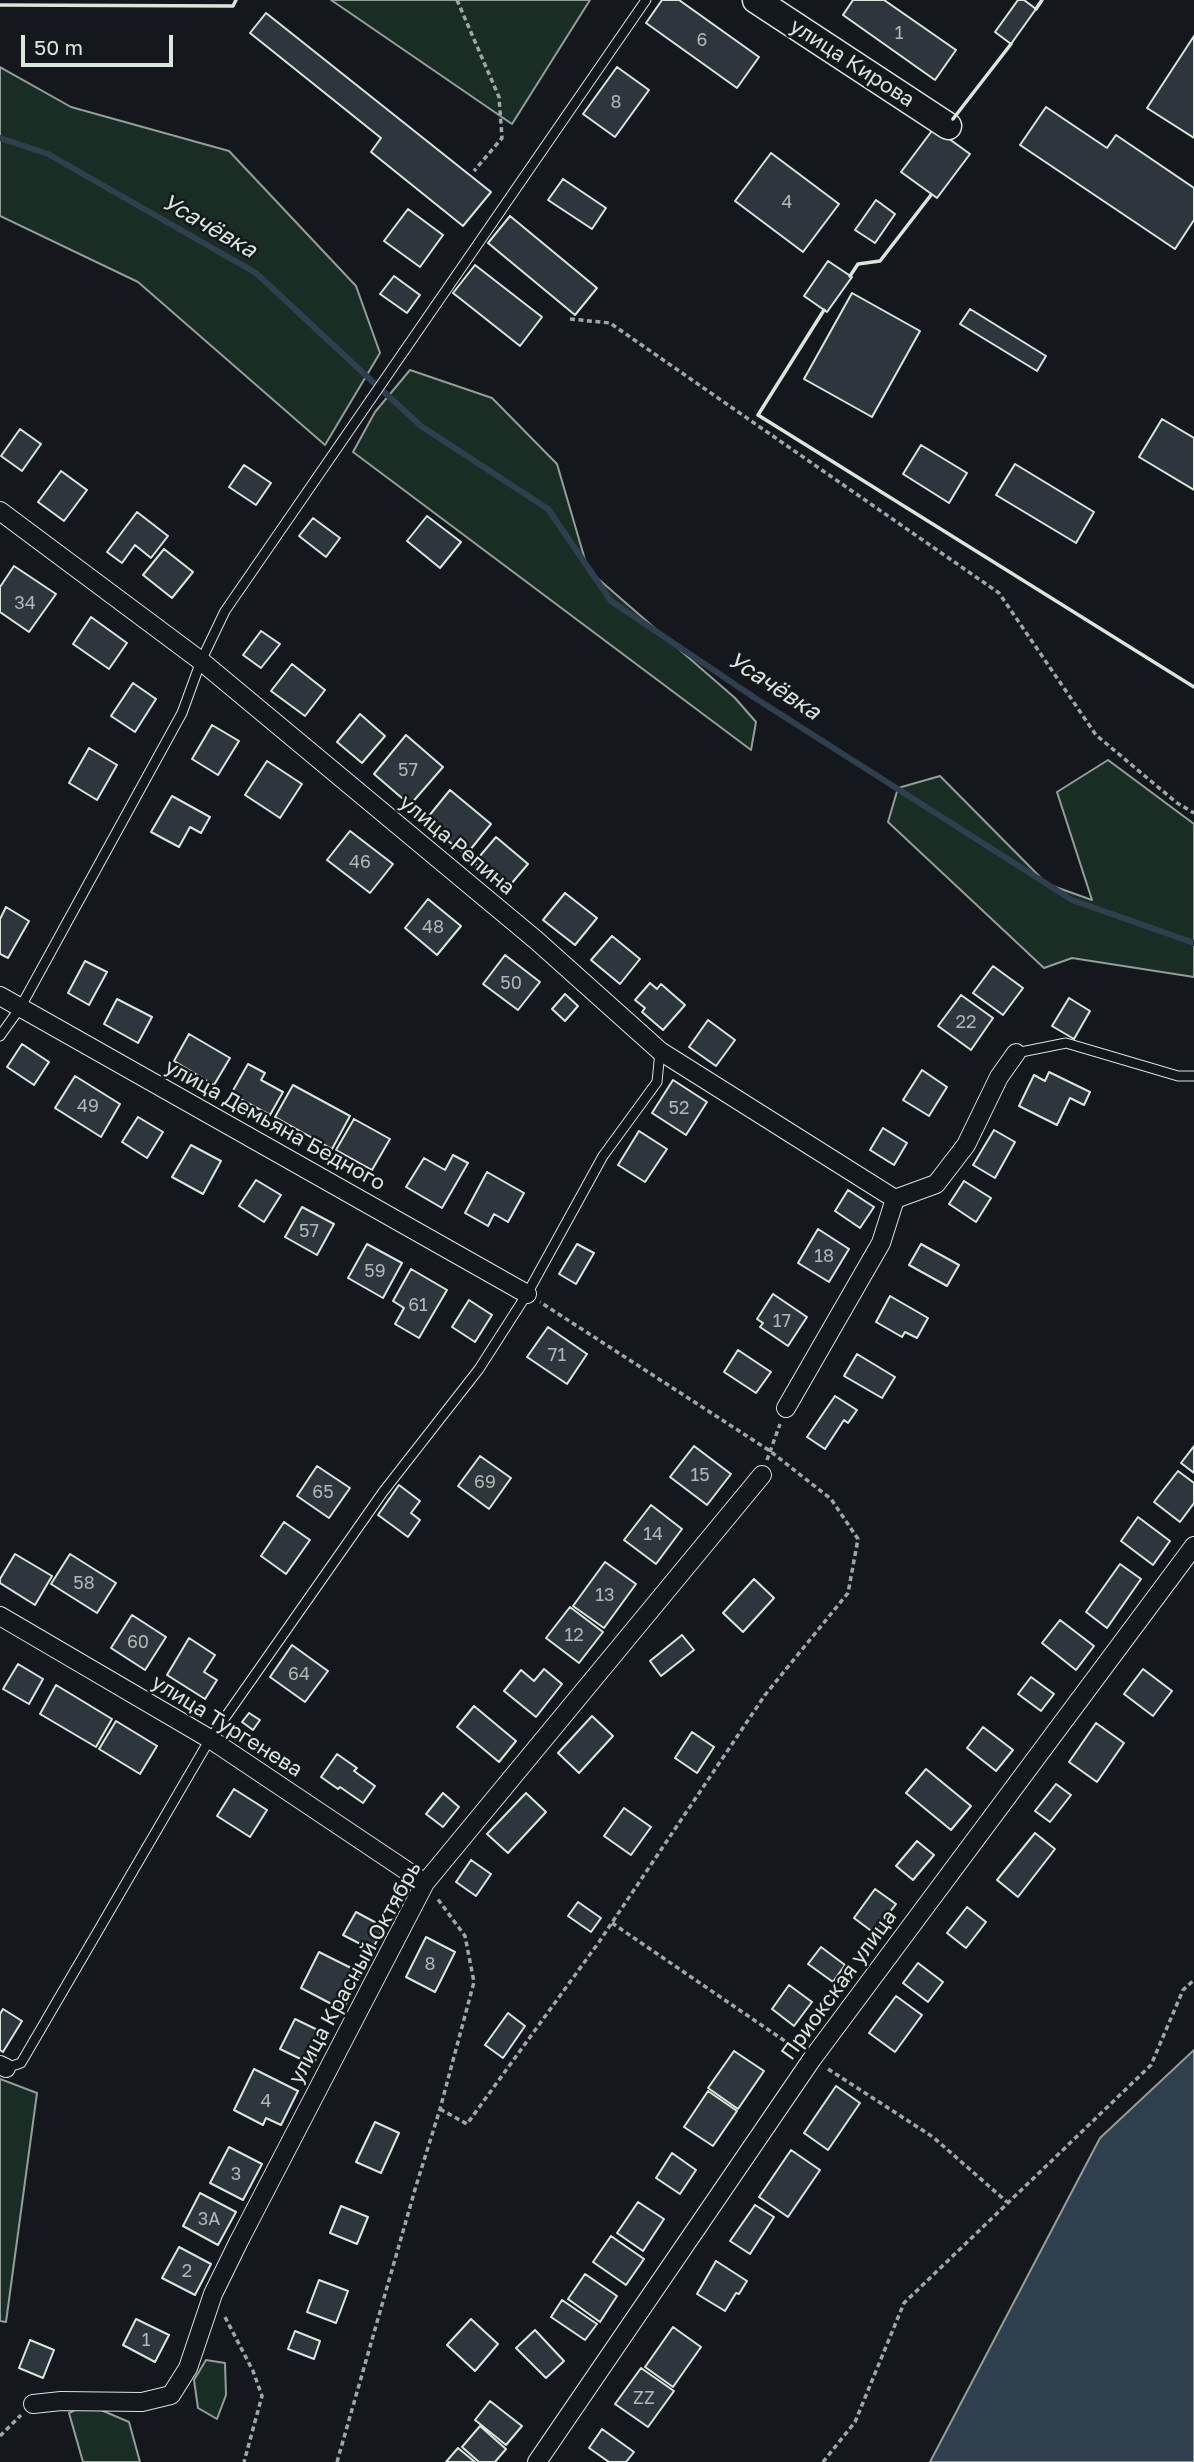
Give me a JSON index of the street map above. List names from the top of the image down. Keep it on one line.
{"streets":{"street":["улица Кирова","улица Репина","улица Демьяна Бедного","улица Тургенева","улица Красный Октябрь","Приокская улица"]},"crossings":[["улица Тургенева","улица Красный Октябрь"]],"water":["Усачёвка"],"house_numbers":["1","6","8","4","34","57","46","48","50","22","49","52","57","18","59","61","17","71","15","69","65","14","58","13","12","60","64","8","4","3","3А","2","1","ZZ"],"scale_bar":"50 m"}
